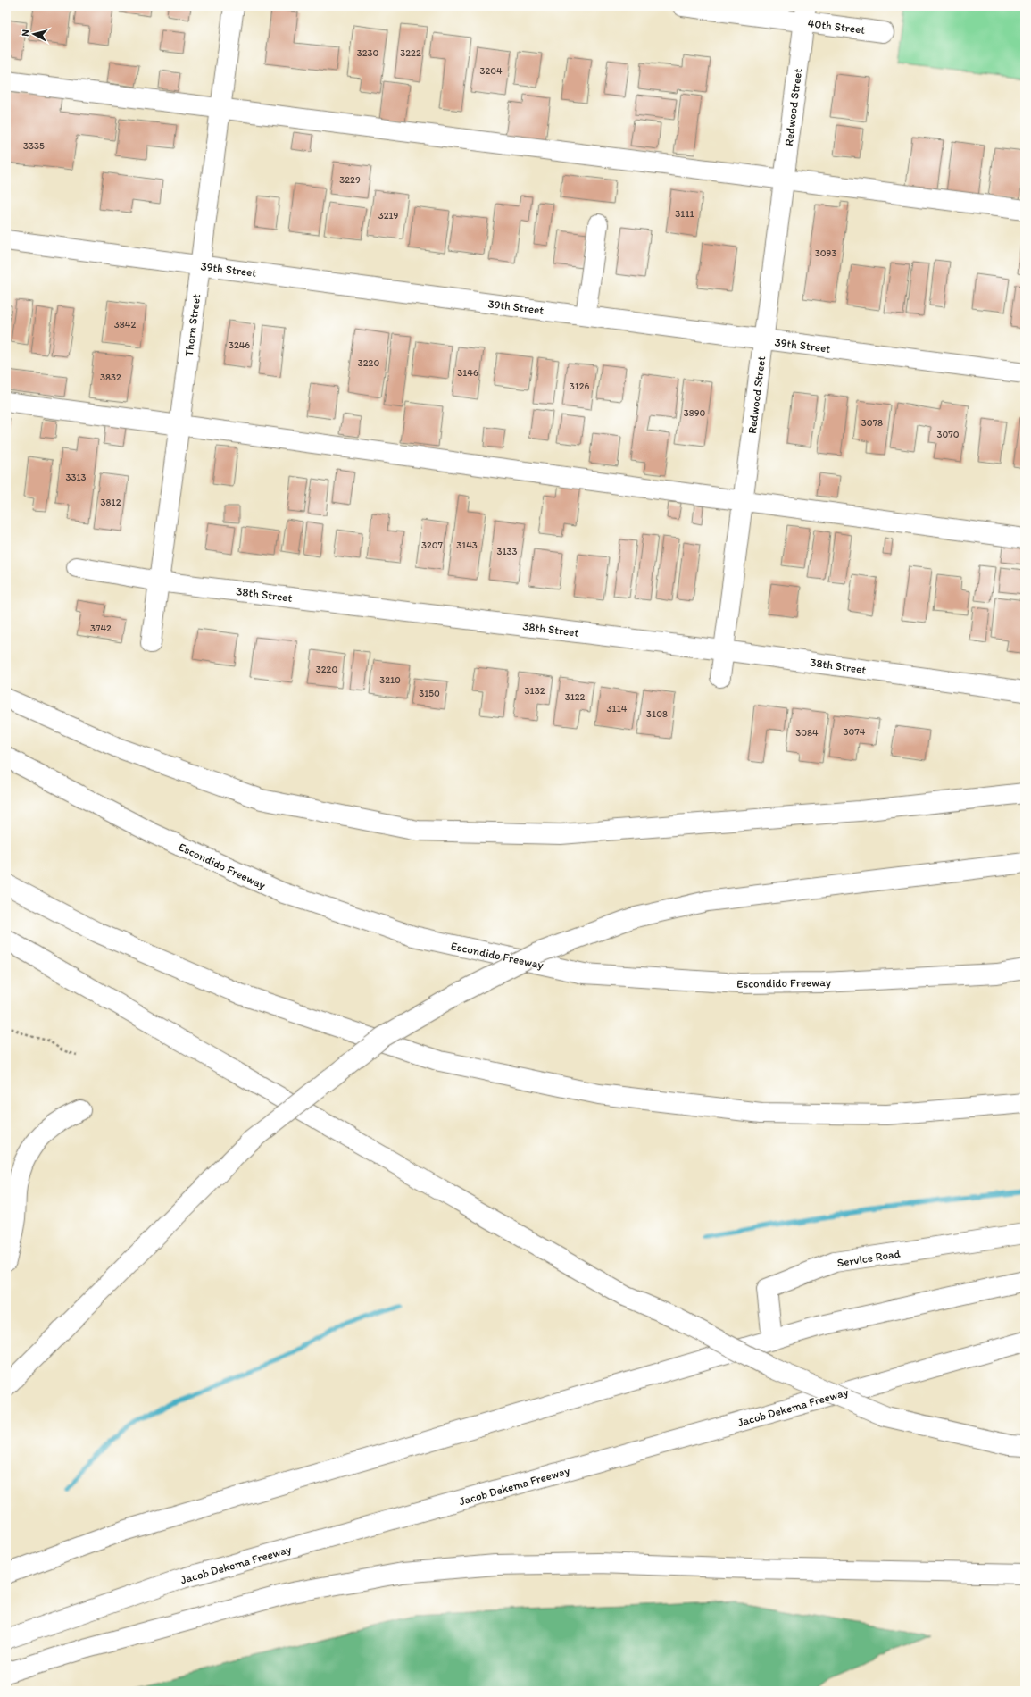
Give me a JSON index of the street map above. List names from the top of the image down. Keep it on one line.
{"streets":{"main road":["40th Street","Redwood Street","39th Street","Thorn Street","38th Street","Escondido Freeway","Service Road","Jacob Dekema Freeway"]},"crossings":[["40th Street","Redwood Street"],["Redwood Street","39th Street"],["Redwood Street","38th Street"],["39th Street","Thorn Street"],["Thorn Street","38th Street"]],"house_numbers":["3230","3222","3204","3335","3229","3111","3219","3093","3842","3246","3220","3146","3832","3126","3890","3078","3070","3313","3812","3207","3143","3133","3742","3220","3210","3132","3150","3122","3114","3108","3074","3084"],"north":"left"}
